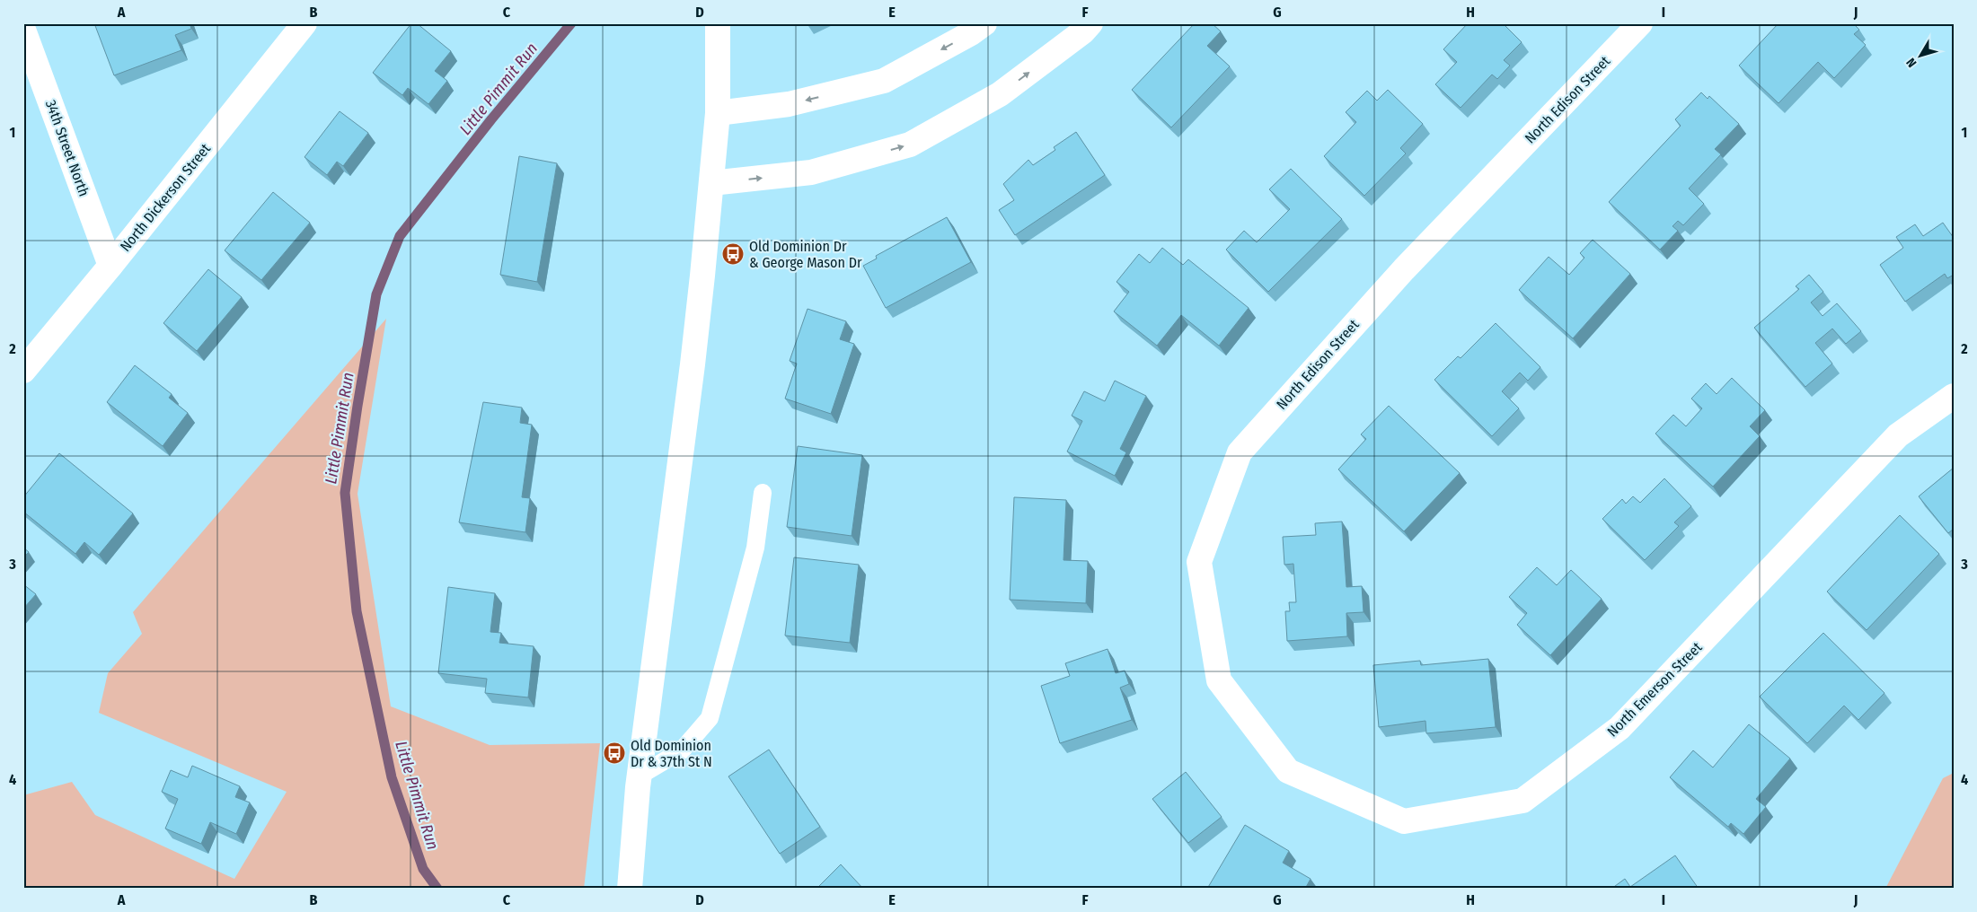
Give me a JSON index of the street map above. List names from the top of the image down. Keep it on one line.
{"streets":{"street":["North Edison Street","34th Street North","North Dickerson Street","North Emerson Street"]},"crossings":[["North Edison Street","North Emerson Street"],["34th Street North","North Dickerson Street"]],"water":["Little Pimmit Run"],"places":{"bus stop":["Old Dominion Dr & George Mason Dr","Old Dominion Dr & 37th St N"]},"north":"bottom left","grid":{"columns":["A","B","C","D","E","F","G","H","I","J"],"rows":["1","2","3","4"]}}
